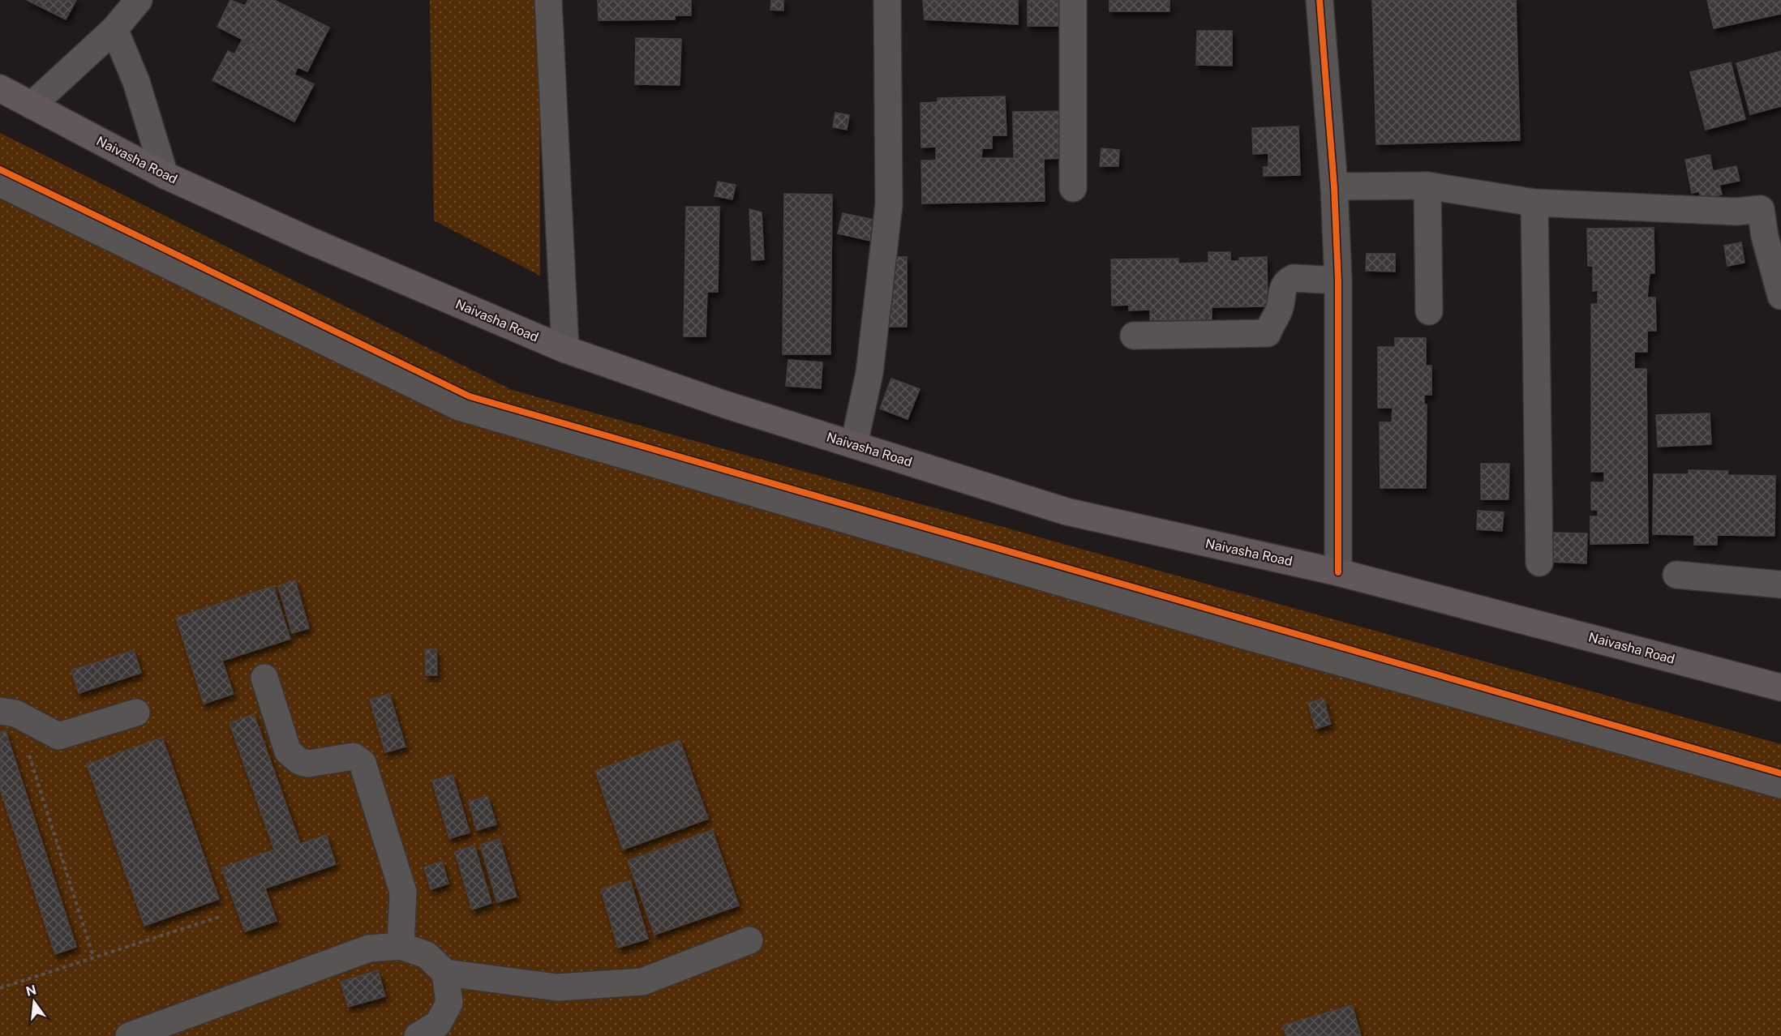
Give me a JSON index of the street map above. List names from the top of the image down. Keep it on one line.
{"streets":{"main road":["Naivasha Road"]},"north":"top"}
